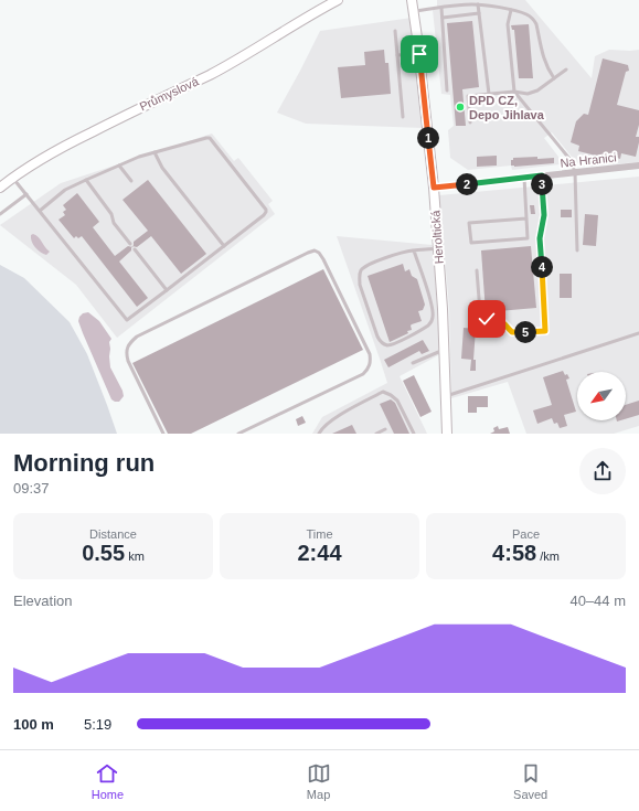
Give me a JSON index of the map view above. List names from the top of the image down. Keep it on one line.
{"streets":{"street":["Průmyslová","Na Hranici","Heroltická"]},"crossings":[["Na Hranici","Heroltická"]],"places":["DPD CZ, Depo Jihlava"],"north":"bottom left","page":{"pins":["1","2","3","4","5"],"heading":["Morning run","09:37"],"stats":[["Distance","0.55 km"],["Time","2:44"],["Pace","4:58 /km"]],"chart":["Elevation","40–44 m"],"list":[{"name":"100 m","note":"5:19"}],"tabs":["Home","Map","Saved"]}}
